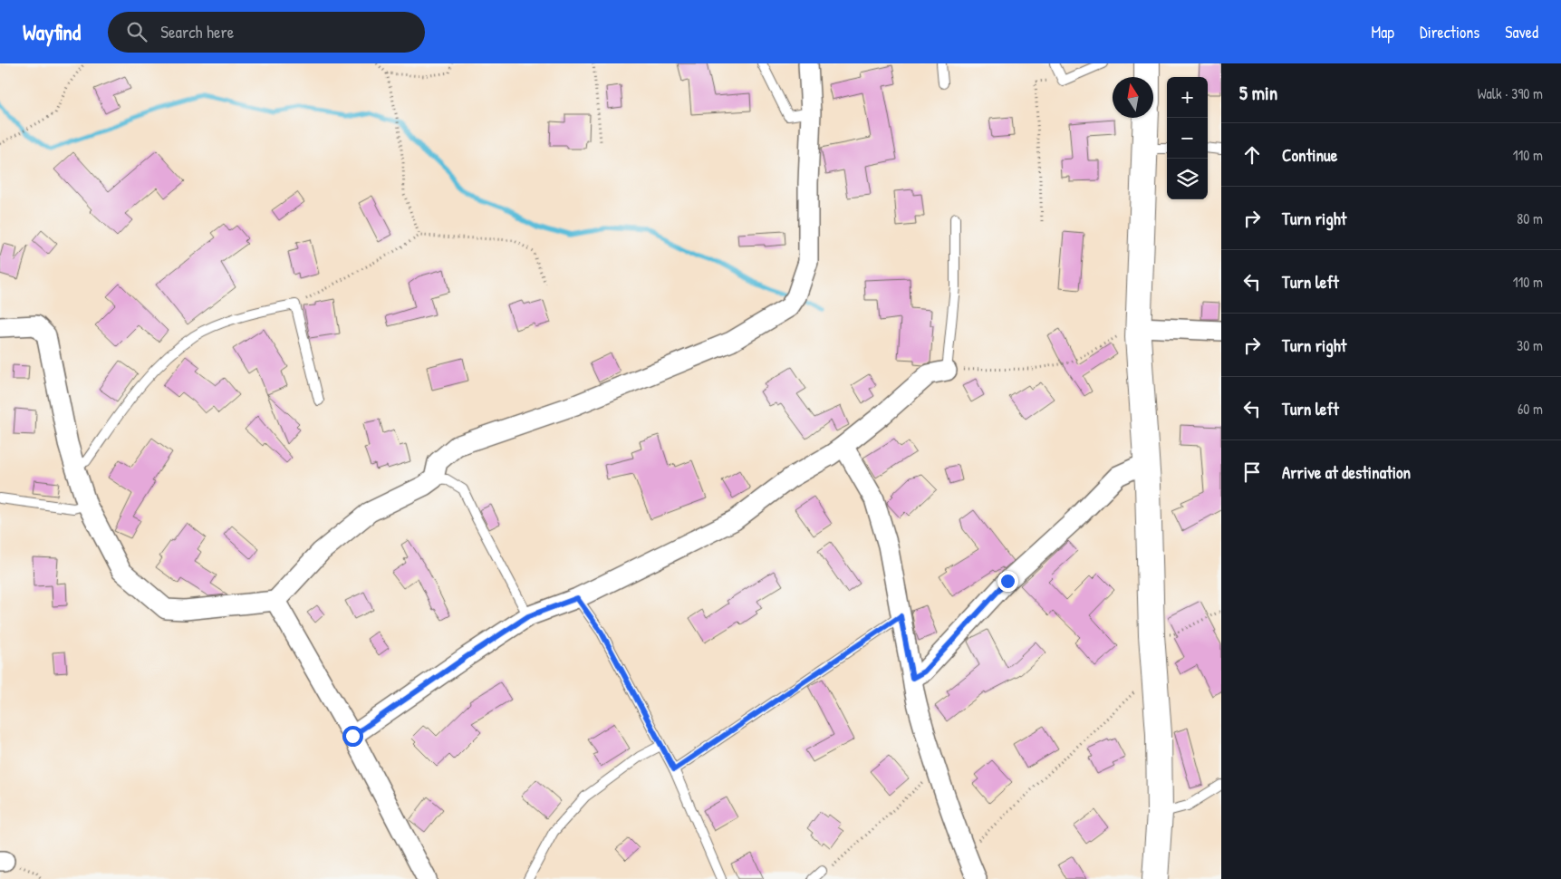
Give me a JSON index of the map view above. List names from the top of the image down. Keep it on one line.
{"north":"top","page":{"header":"Wayfind","search":"Search here","nav":["Map","Directions","Saved"],"heading":["5 min","Walk · 390 m"],"map_buttons":["+","−"],"list":[["Continue","110 m"],["Turn right","80 m"],["Turn left","110 m"],["Turn right","30 m"],["Turn left","60 m"],"Arrive at destination"]}}
